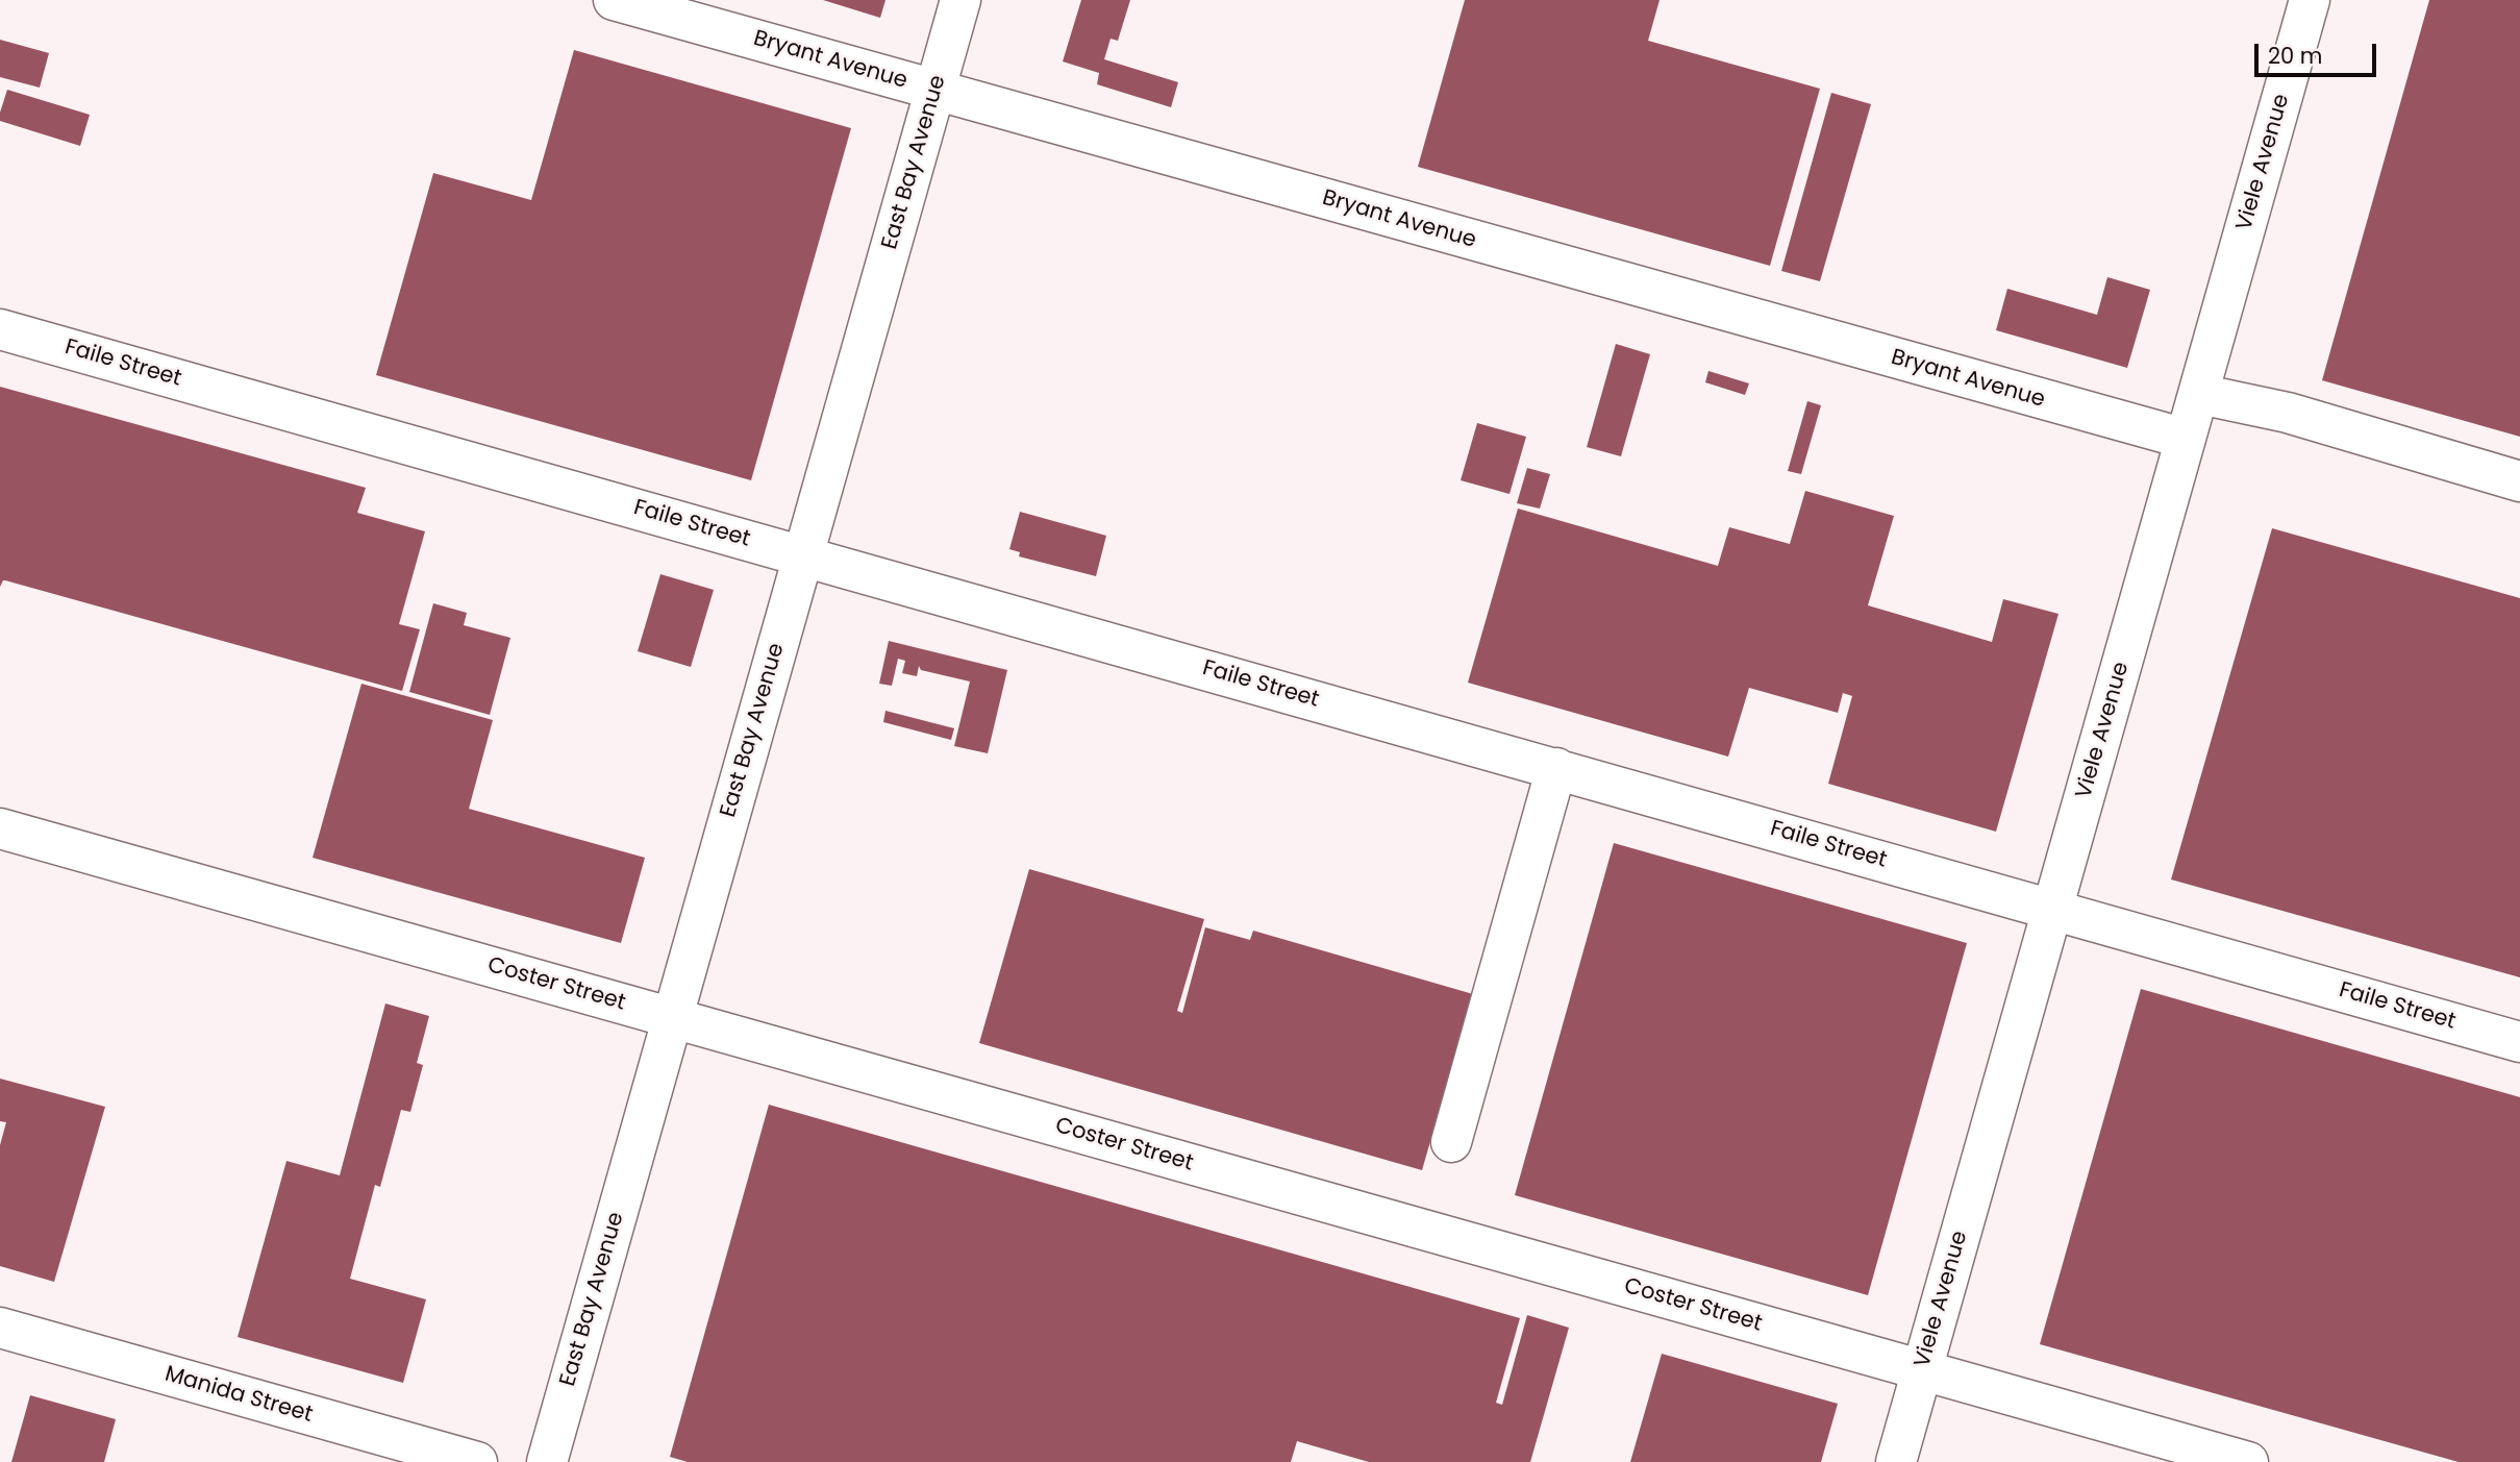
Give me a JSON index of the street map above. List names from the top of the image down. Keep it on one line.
{"streets":{"street":["Bryant Avenue","East Bay Avenue","Viele Avenue","Faile Street","Coster Street","Manida Street"]},"crossings":[["Bryant Avenue","East Bay Avenue"],["Bryant Avenue","Viele Avenue"],["East Bay Avenue","Faile Street"],["East Bay Avenue","Coster Street"],["Viele Avenue","Faile Street"],["Viele Avenue","Coster Street"]],"scale_bar":"20 m"}
